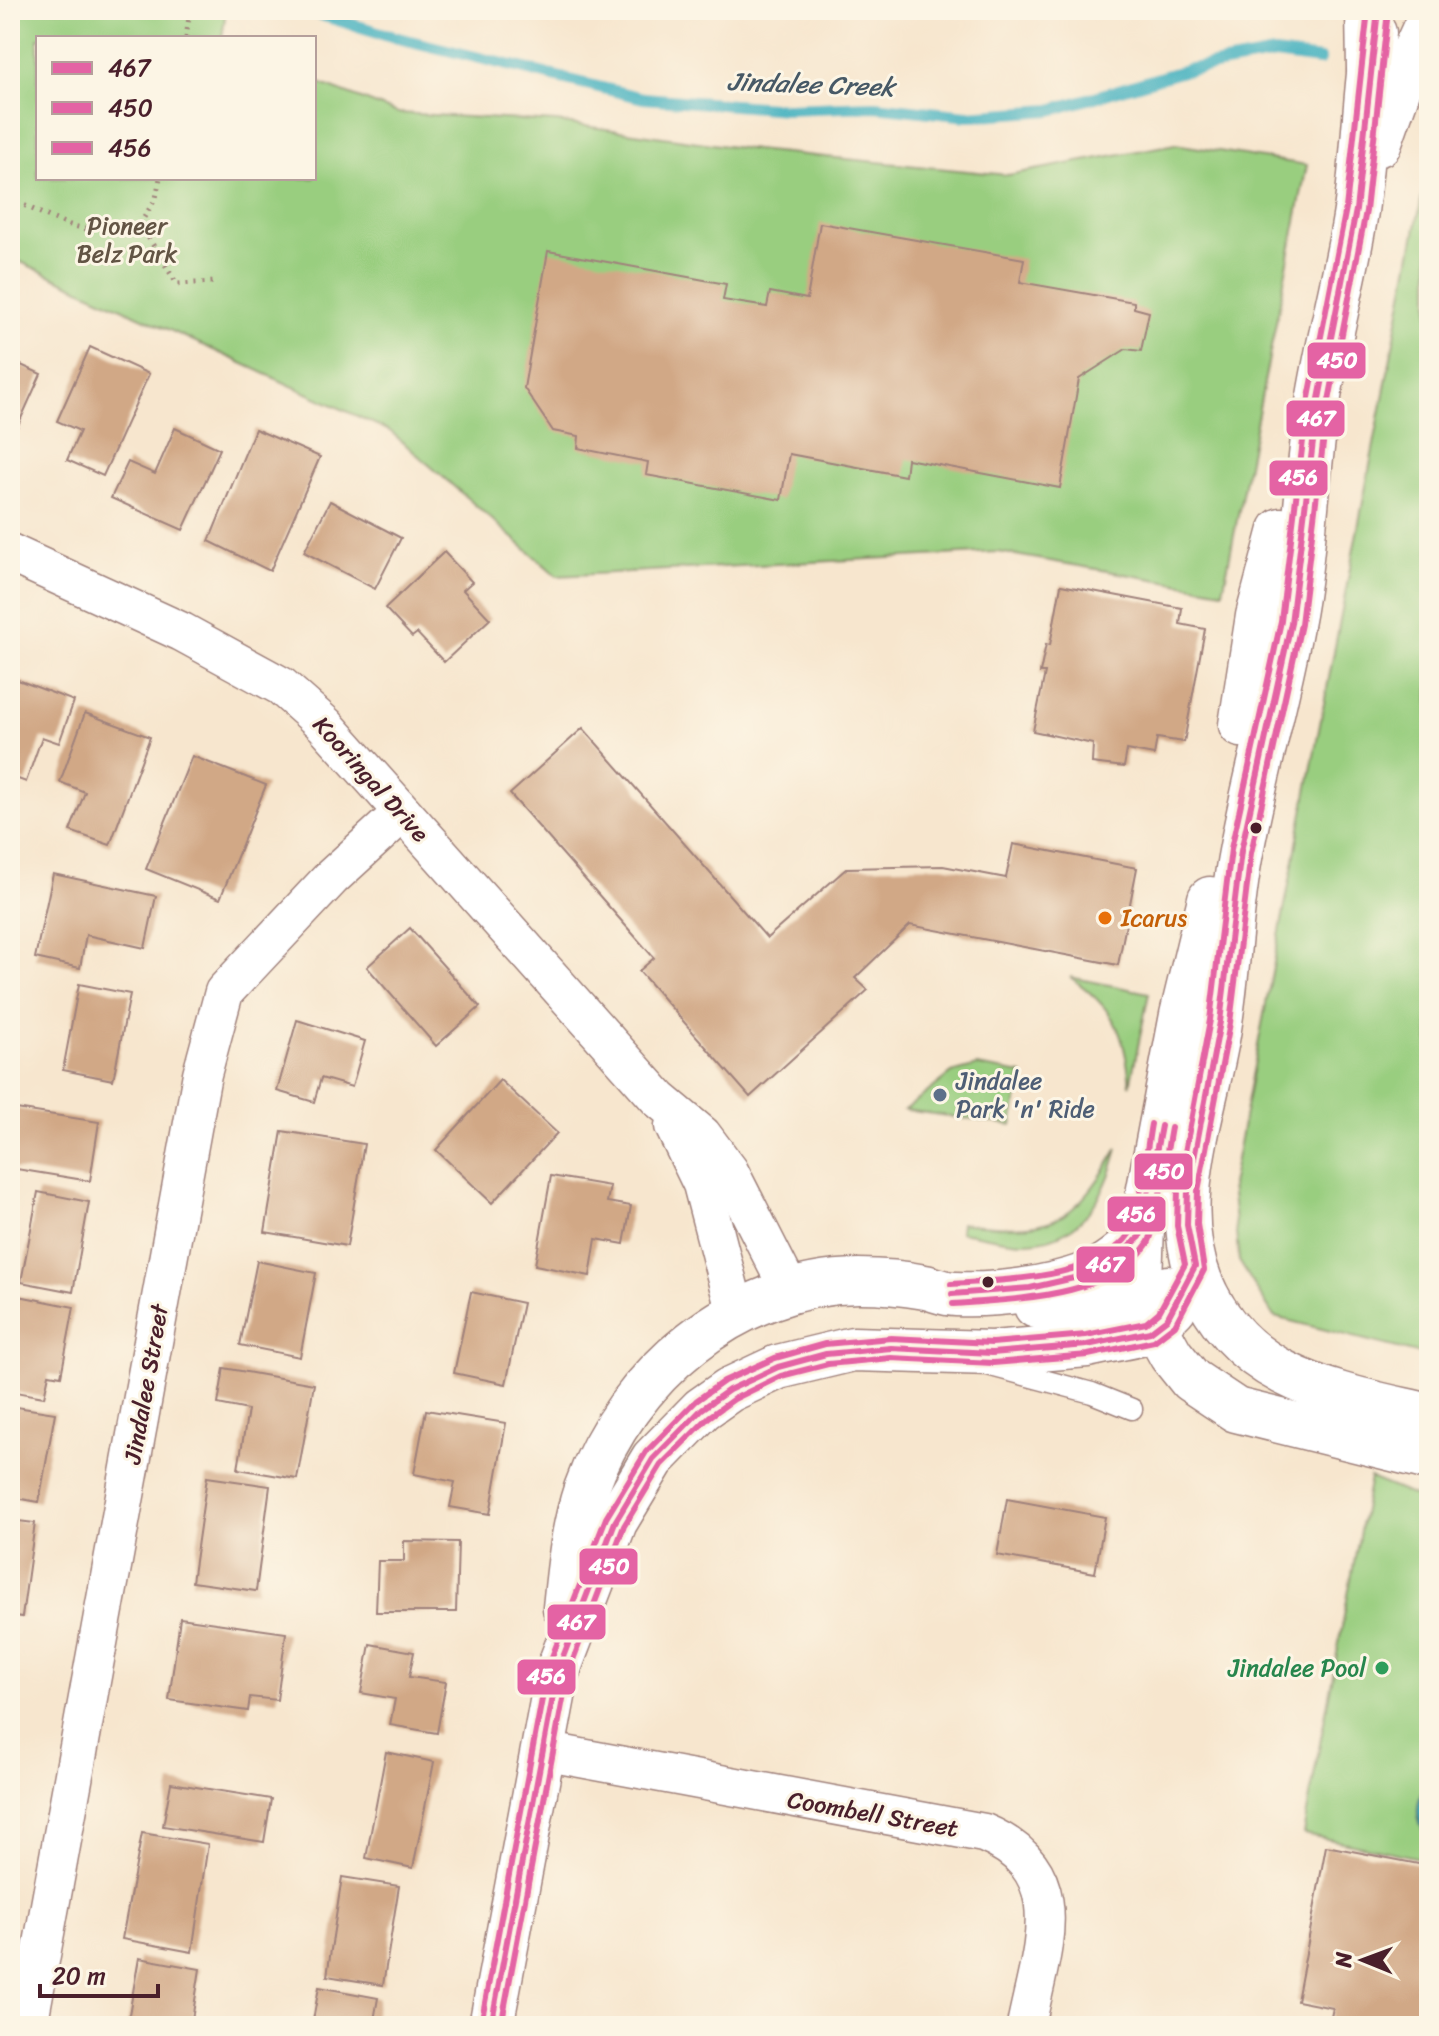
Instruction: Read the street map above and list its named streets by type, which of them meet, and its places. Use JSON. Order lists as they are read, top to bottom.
{
  "streets": {
    "street": ["Kooringal Drive", "Jindalee Street", "Coombell Street"]
  },
  "crossings": [
    ["Kooringal Drive", "Jindalee Street"]
  ],
  "water": ["Jindalee Creek"],
  "parks": ["Pioneer Belz Park"],
  "places": ["Icarus", "Jindalee Park 'n' Ride", "Jindalee Pool"],
  "lines": ["transit line 467", "transit line 456", "transit line 450"],
  "legend": ["467", "450", "456"],
  "scale_bar": "20 m",
  "north": "left"
}
